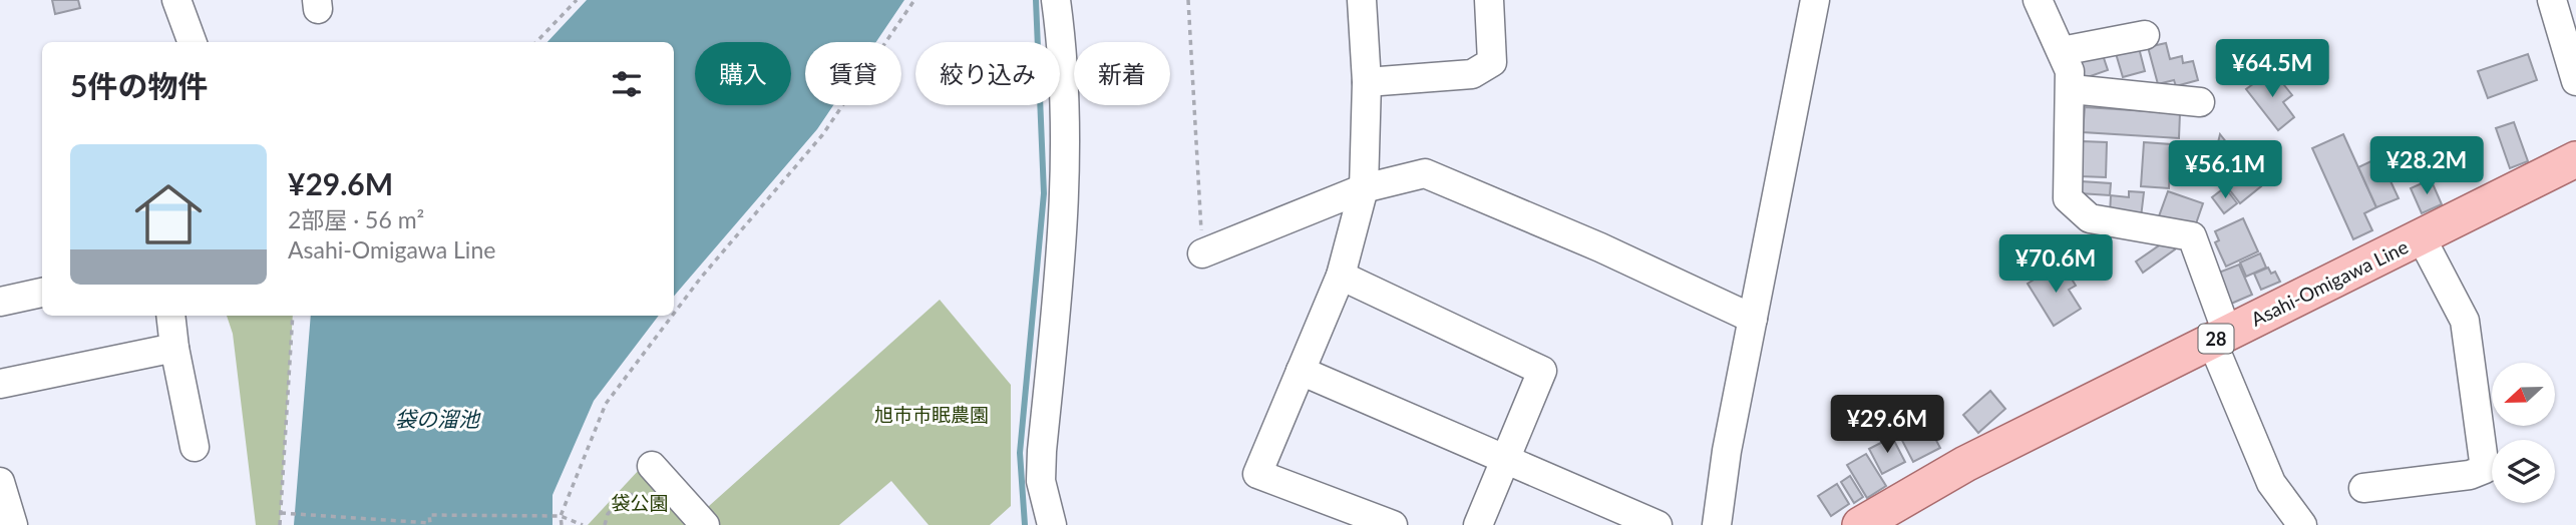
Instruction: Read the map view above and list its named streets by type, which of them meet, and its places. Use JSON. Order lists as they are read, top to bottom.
{
  "streets": {
    "main road": ["Asahi-Omigawa Line", "28"]
  },
  "water": ["袋の溜池"],
  "parks": ["旭市市眠農園", "袋公園"],
  "north": "left",
  "page": {
    "price": [
      "¥64.5M",
      "¥28.2M",
      "¥56.1M",
      "¥70.6M",
      "¥29.6M"
    ],
    "chip": [
      "購入",
      "賃貸",
      "絞り込み",
      "新着"
    ],
    "heading": "5件の物件",
    "list": [
      {
        "name": "¥29.6M",
        "note": "2部屋 · 56 m² · Asahi-Omigawa Line"
      }
    ]
  }
}
